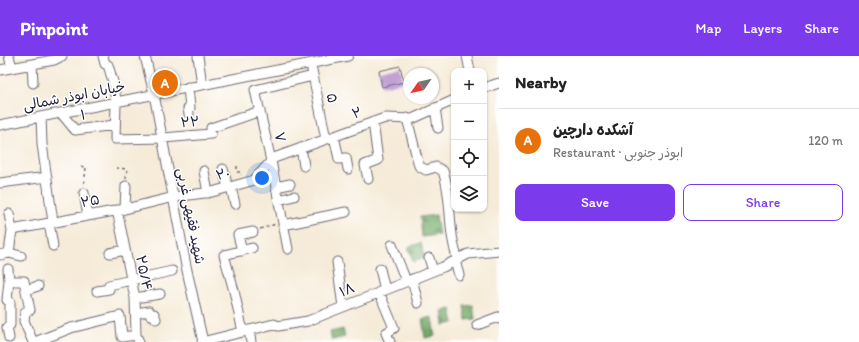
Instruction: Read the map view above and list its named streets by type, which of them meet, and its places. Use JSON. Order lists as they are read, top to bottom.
{
  "streets": {
    "street": [
      "خیابان ابوذر شمالی",
      "۵",
      "۲",
      "۱",
      "۲۲",
      "۷",
      "۲۰",
      "۲۵",
      "شهید فقیهی غربی",
      "۲۵/۴",
      "۱۸"
    ]
  },
  "crossings": [
    ["خیابان ابوذر شمالی", "۵"],
    ["خیابان ابوذر شمالی", "۱"],
    ["خیابان ابوذر شمالی", "شهید فقیهی غربی"],
    ["۵", "۲"],
    ["۵", "۷"],
    ["۲", "۷"],
    ["۲", "۲۰"],
    ["۲۲", "۷"],
    ["۲۲", "شهید فقیهی غربی"],
    ["۷", "۲۰"],
    ["۲۰", "۲۵"],
    ["۲۰", "شهید فقیهی غربی"],
    ["۲۵", "شهید فقیهی غربی"],
    ["۲۵", "۲۵/۴"],
    ["شهید فقیهی غربی", "۱۸"]
  ],
  "north": "bottom left",
  "page": {
    "header": "Pinpoint",
    "nav": ["Map", "Layers", "Share"],
    "heading": "Nearby",
    "map_buttons": ["+", "−"],
    "pins": "A",
    "list": [
      {
        "mark": "A",
        "name": "آشکده دارچین",
        "note": "Restaurant · ابوذر جنوبی",
        "value": "120 m"
      }
    ],
    "buttons": ["Save", "Share"]
  }
}
